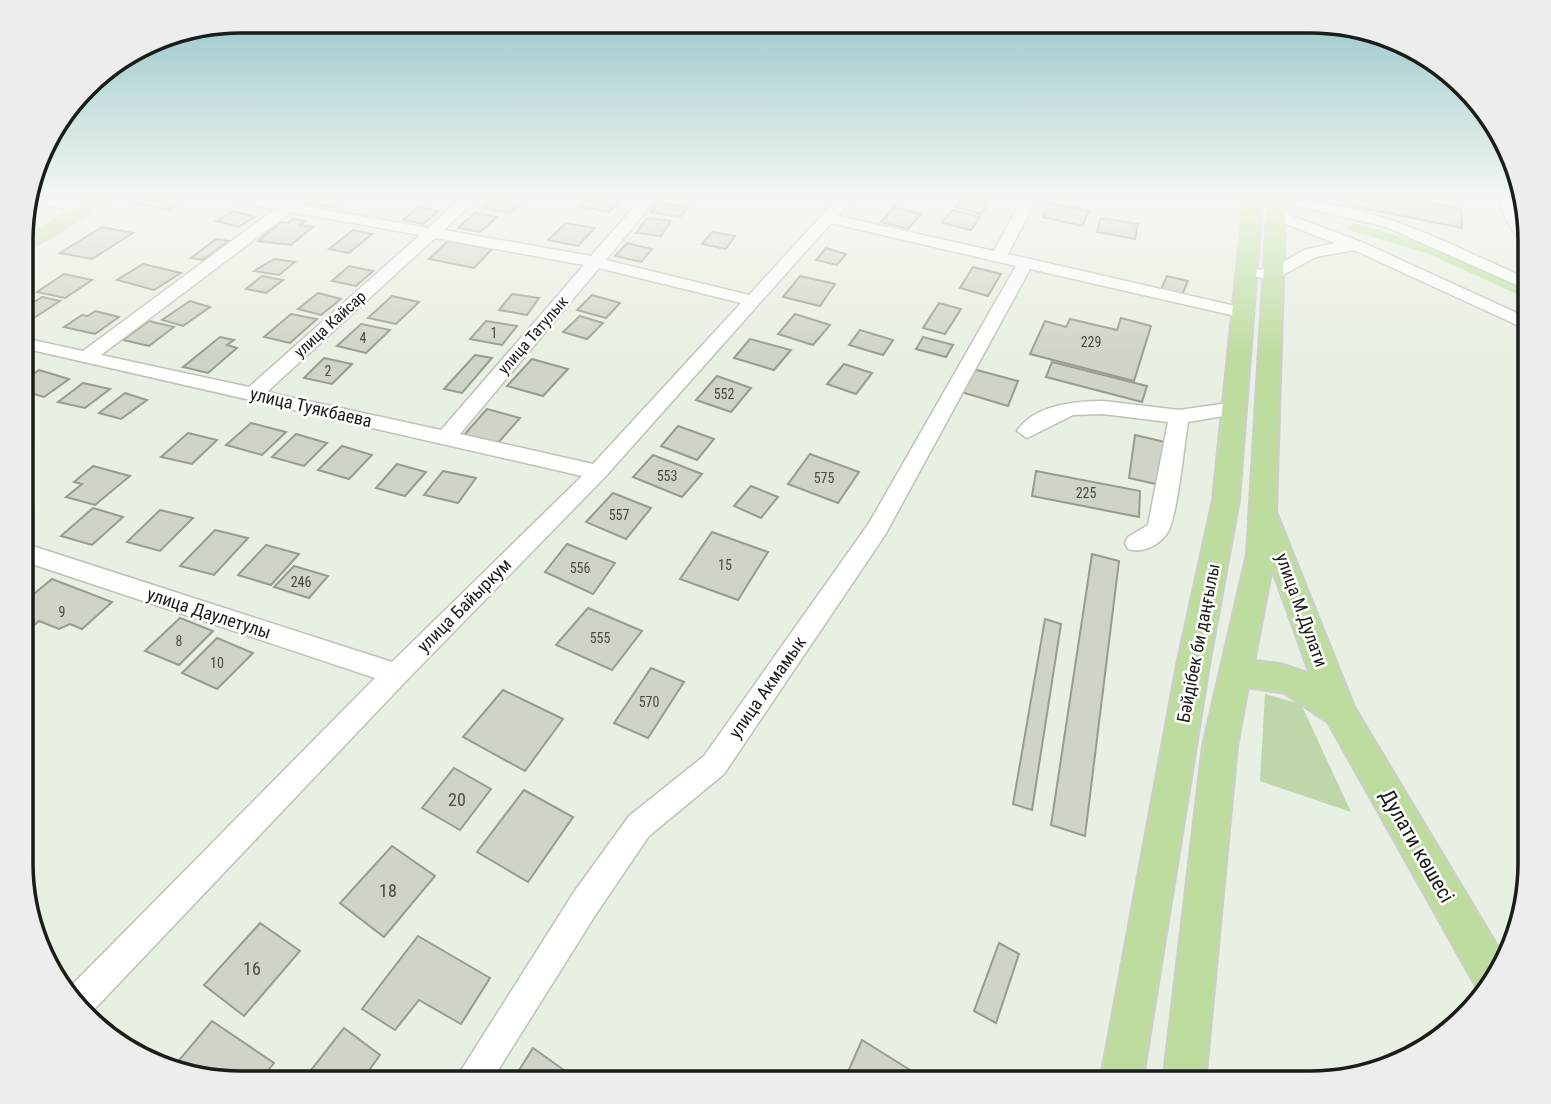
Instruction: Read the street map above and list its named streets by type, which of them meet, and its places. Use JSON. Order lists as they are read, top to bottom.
{
  "streets": {
    "main road": ["улица М.Дулати", "Бәйдібек би даңғылы", "Дулати көшесі"],
    "street": [
      "улица Кайсар",
      "улица Татулык",
      "улица Туякбаева",
      "улица Байыркум",
      "улица Даулетулы",
      "улица Акмамык"
    ]
  },
  "crossings": [
    ["улица Кайсар", "улица Туякбаева"],
    ["улица Татулык", "улица Туякбаева"],
    ["улица Туякбаева", "улица Байыркум"],
    ["улица Байыркум", "улица Даулетулы"],
    ["улица М.Дулати", "Дулати көшесі"]
  ],
  "house_numbers": [
    "1",
    "4",
    "229",
    "2",
    "552",
    "553",
    "575",
    "225",
    "557",
    "15",
    "556",
    "246",
    "9",
    "555",
    "8",
    "10",
    "570",
    "20",
    "18",
    "16"
  ]
}
